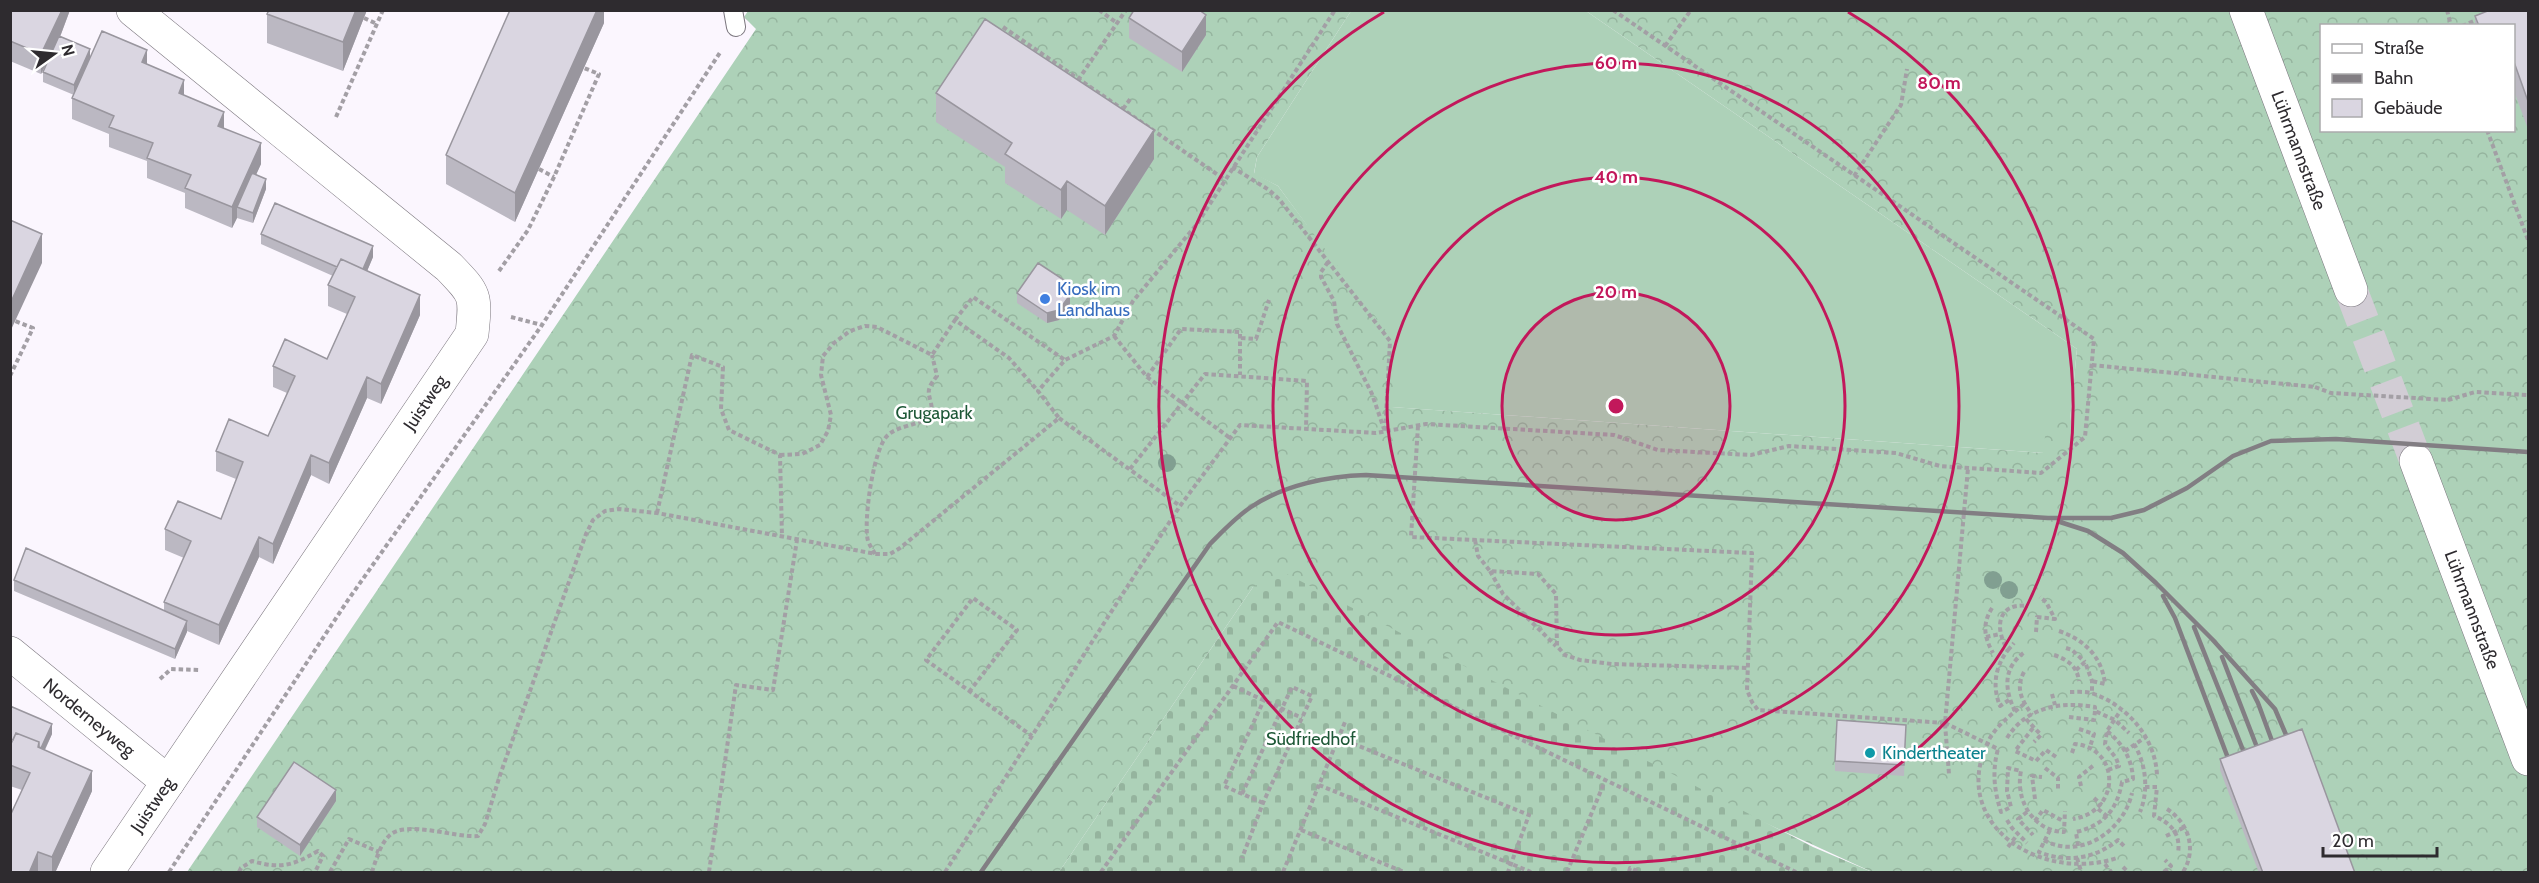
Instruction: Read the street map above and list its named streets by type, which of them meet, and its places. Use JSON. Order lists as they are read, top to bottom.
{
  "streets": {
    "street": ["Lührmannstraße", "Juistweg", "Norderneyweg"]
  },
  "crossings": [
    ["Juistweg", "Norderneyweg"]
  ],
  "parks": ["Grugapark", "Südfriedhof"],
  "places": ["Kiosk im Landhaus", "Kindertheater"],
  "legend": ["Straße", "Bahn", "Gebäude"],
  "scale_bar": "20 m",
  "north": "right",
  "rings": [
    "60 m",
    "80 m",
    "40 m",
    "20 m"
  ]
}
